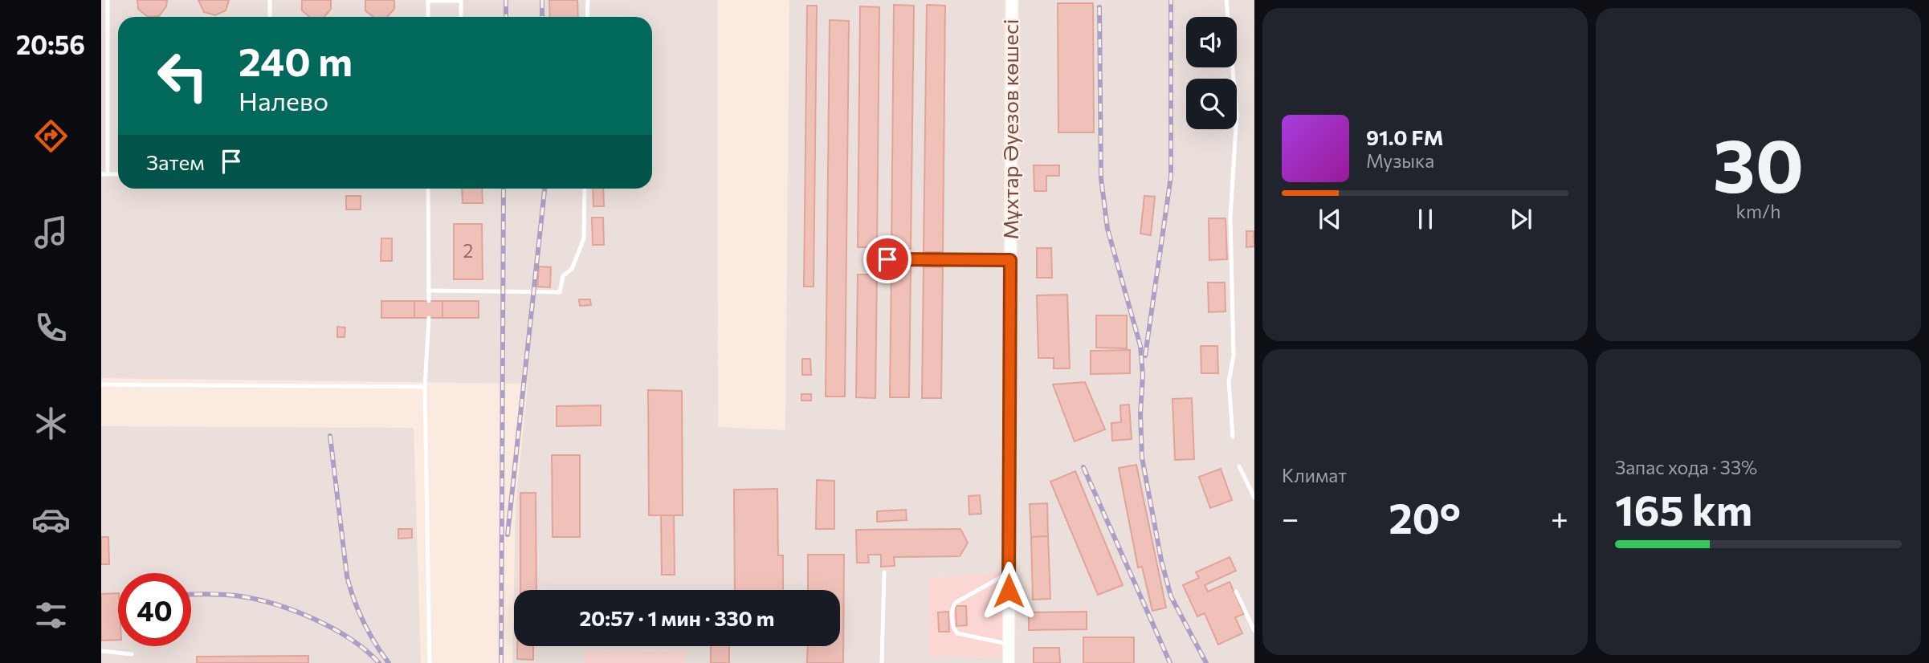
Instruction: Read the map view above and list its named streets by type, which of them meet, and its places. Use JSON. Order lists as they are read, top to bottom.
{
  "streets": {
    "street": ["Мұхтар Әуезов көшесі"]
  },
  "house_numbers": ["2"],
  "page": {
    "tabs": "20:56",
    "tile": [
      ["30", "km/h"],
      "Климат",
      ["Запас хода · 33%", "165 km"]
    ],
    "turn": ["240 m", "Налево"],
    "song": ["91.0 FM", "Музыка"],
    "then": "Затем",
    "heat": ["−", "20°", "+"],
    "limit": "40",
    "trip": "20:57 · 1 мин · 330 m"
  }
}
